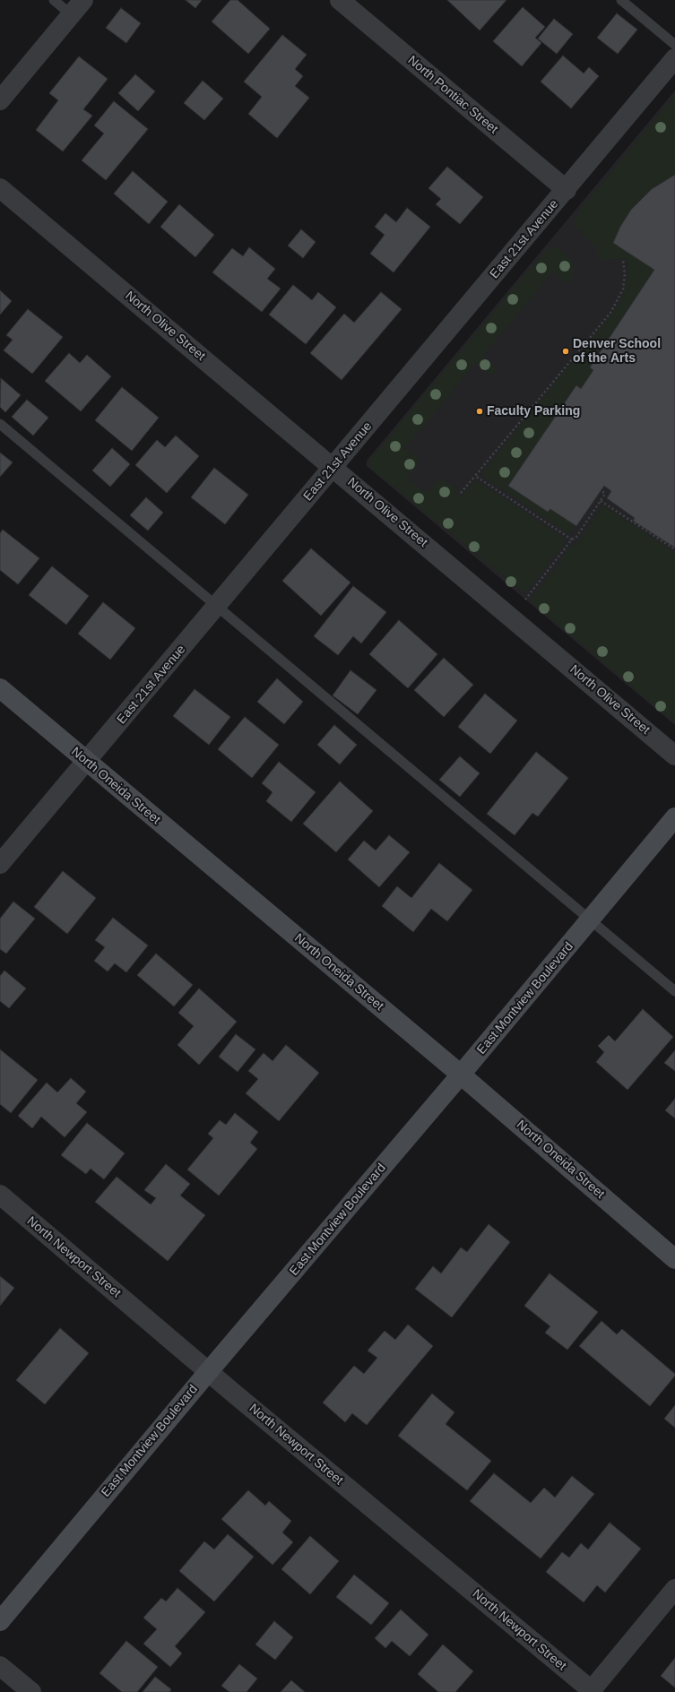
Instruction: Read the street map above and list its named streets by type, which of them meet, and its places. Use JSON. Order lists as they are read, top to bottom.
{
  "streets": {
    "main road": ["North Oneida Street", "East Montview Boulevard"],
    "street": [
      "North Pontiac Street",
      "East 21st Avenue",
      "North Olive Street",
      "North Newport Street"
    ]
  },
  "crossings": [
    ["North Pontiac Street", "East 21st Avenue"],
    ["East 21st Avenue", "North Olive Street"],
    ["East 21st Avenue", "North Oneida Street"],
    ["North Oneida Street", "East Montview Boulevard"],
    ["East Montview Boulevard", "North Newport Street"]
  ],
  "places": ["Denver School of the Arts", "Faculty Parking"]
}
